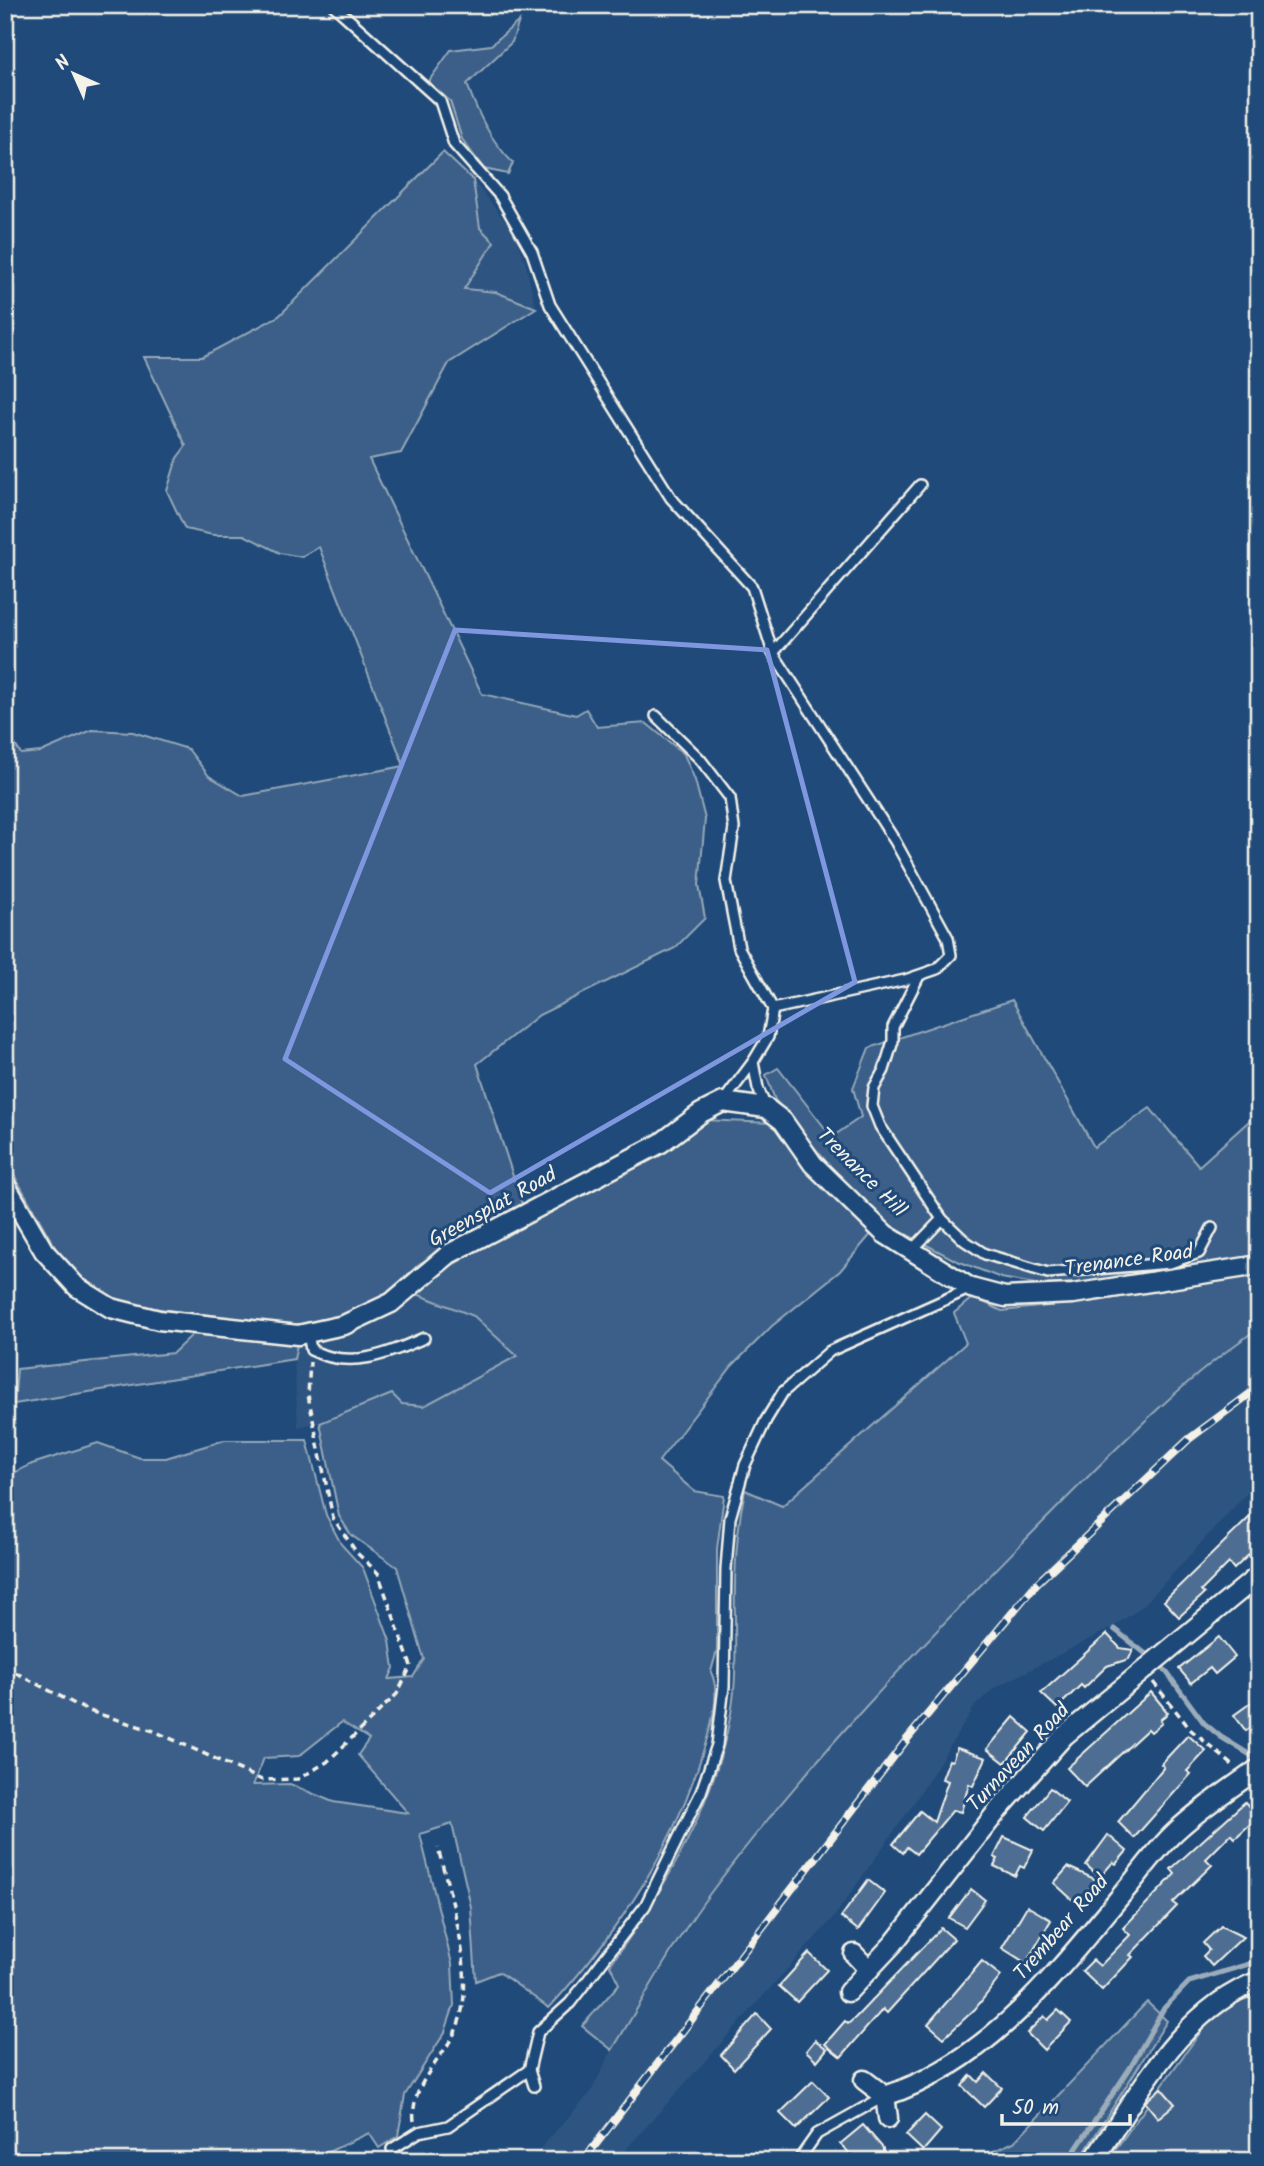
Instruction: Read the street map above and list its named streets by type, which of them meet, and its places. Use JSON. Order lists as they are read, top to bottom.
{
  "streets": {
    "street": [
      "Trenance Hill",
      "Greensplat Road",
      "Trenance Road",
      "Turnavean Road",
      "Trembear Road"
    ]
  },
  "crossings": [
    ["Trenance Hill", "Trenance Road"]
  ],
  "scale_bar": "50 m",
  "north": "top left"
}
